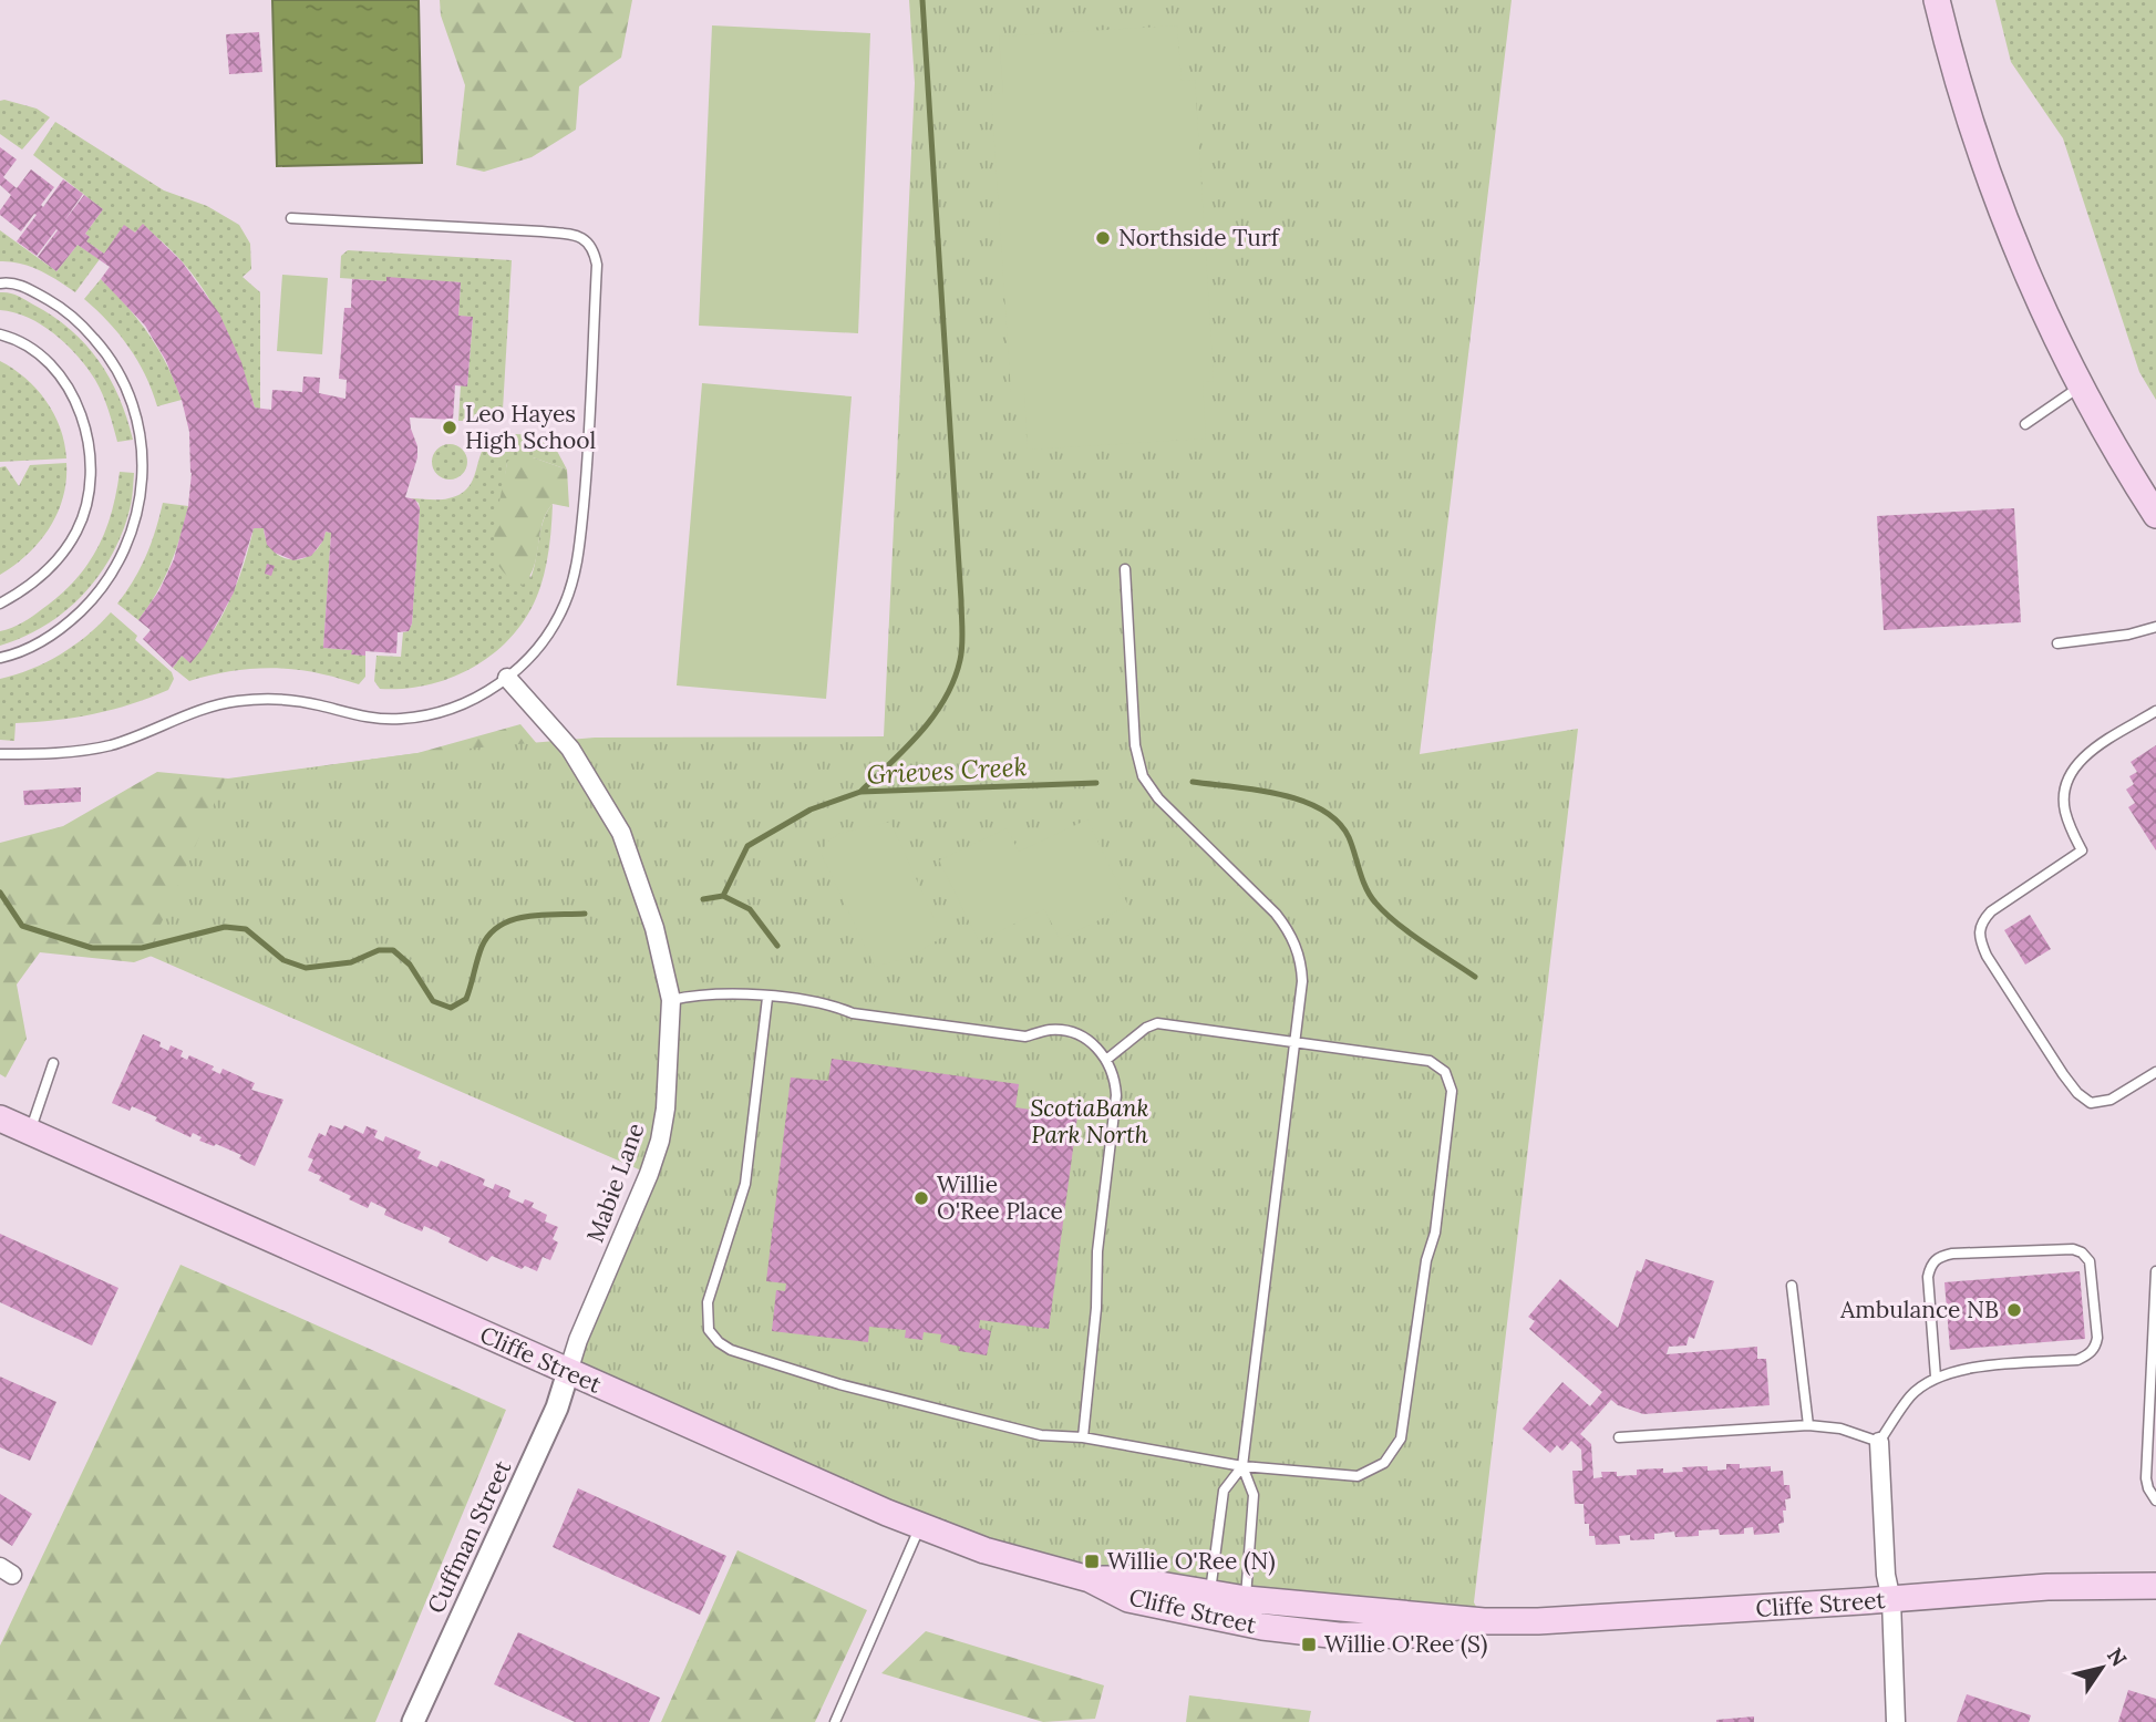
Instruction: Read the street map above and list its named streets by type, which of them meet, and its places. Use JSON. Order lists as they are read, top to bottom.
{
  "streets": {
    "main road": ["Cliffe Street"],
    "street": ["Mabie Lane", "Cuffman Street"]
  },
  "crossings": [
    ["Mabie Lane", "Cliffe Street"],
    ["Mabie Lane", "Cuffman Street"],
    ["Cliffe Street", "Cuffman Street"]
  ],
  "water": ["Grieves Creek"],
  "parks": ["ScotiaBank Park North"],
  "places": {
    "other": [
      "Northside Turf",
      "Leo Hayes High School",
      "Willie O'Ree Place",
      "Ambulance NB"
    ],
    "transit": ["Willie O'Ree (N)", "Willie O'Ree (S)"]
  },
  "north": "top right"
}
